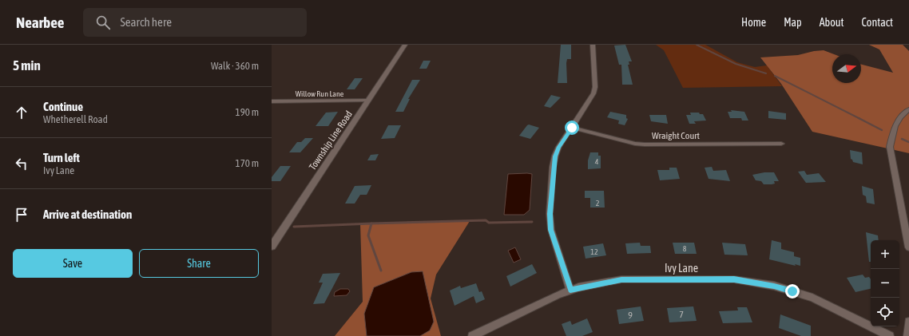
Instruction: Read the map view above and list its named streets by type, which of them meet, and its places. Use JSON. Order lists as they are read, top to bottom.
{
  "streets": {
    "street": [
      "Willow Run Lane",
      "Wraight Court",
      "Township Line Road",
      "Ivy Lane"
    ]
  },
  "crossings": [
    ["Willow Run Lane", "Township Line Road"]
  ],
  "house_numbers": [
    "4",
    "2",
    "8",
    "12",
    "7",
    "9"
  ],
  "north": "right",
  "page": {
    "header": "Nearbee",
    "search": "Search here",
    "nav": [
      "Home",
      "Map",
      "About",
      "Contact"
    ],
    "heading": ["5 min", "Walk · 360 m"],
    "list": [
      ["Continue", "Whetherell Road", "190 m"],
      ["Turn left", "Ivy Lane", "170 m"],
      "Arrive at destination"
    ],
    "buttons": ["Save", "Share"],
    "map_buttons": ["+", "−"]
  }
}
